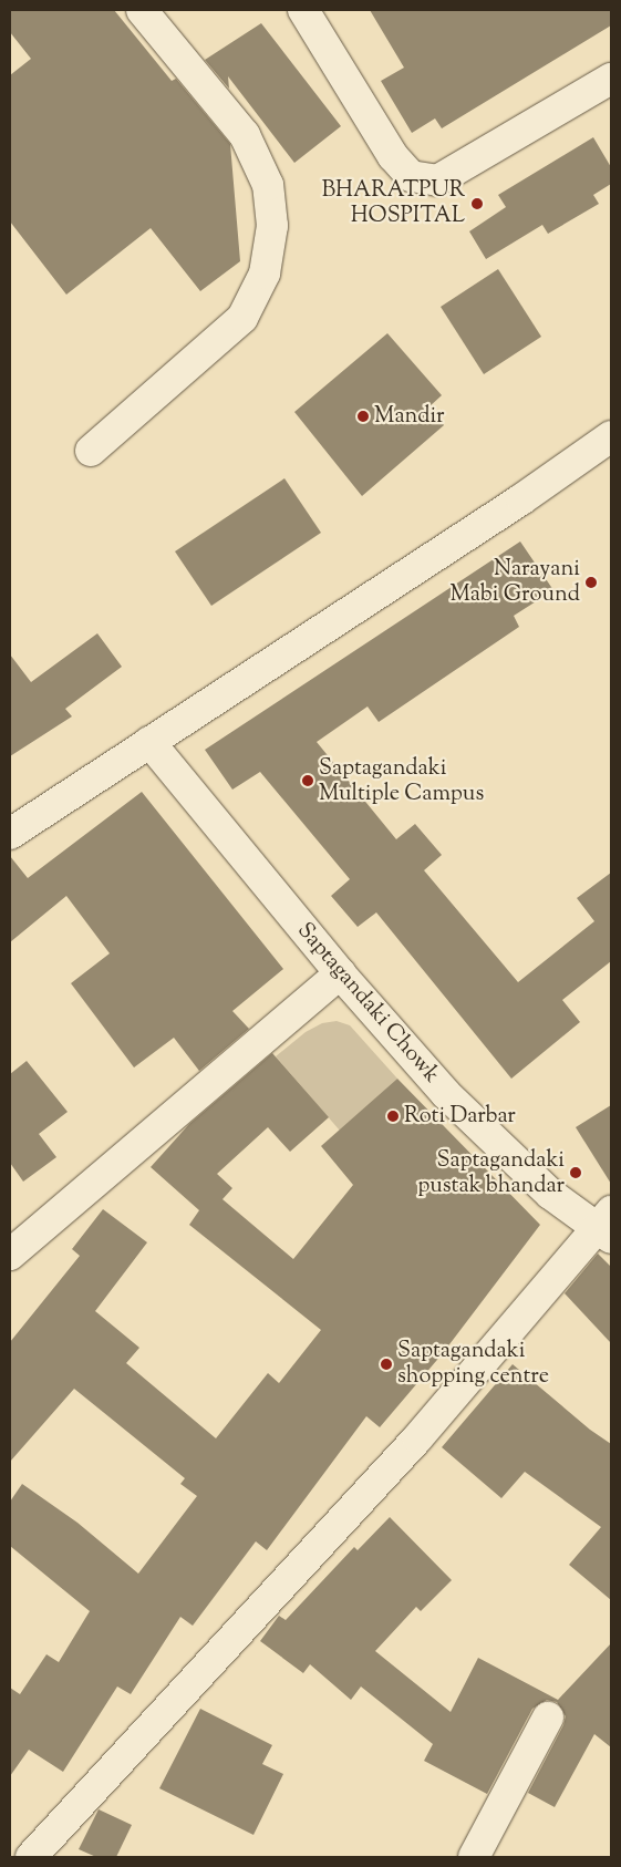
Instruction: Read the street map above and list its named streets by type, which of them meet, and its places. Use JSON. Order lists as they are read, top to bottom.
{
  "streets": {
    "street": ["Saptagandaki Chowk"]
  },
  "places": [
    "BHARATPUR HOSPITAL",
    "Mandir",
    "Narayani Mabi Ground",
    "Saptagandaki Multiple Campus",
    "Roti Darbar",
    "Saptagandaki pustak bhandar",
    "Saptagandaki shopping centre"
  ]
}
